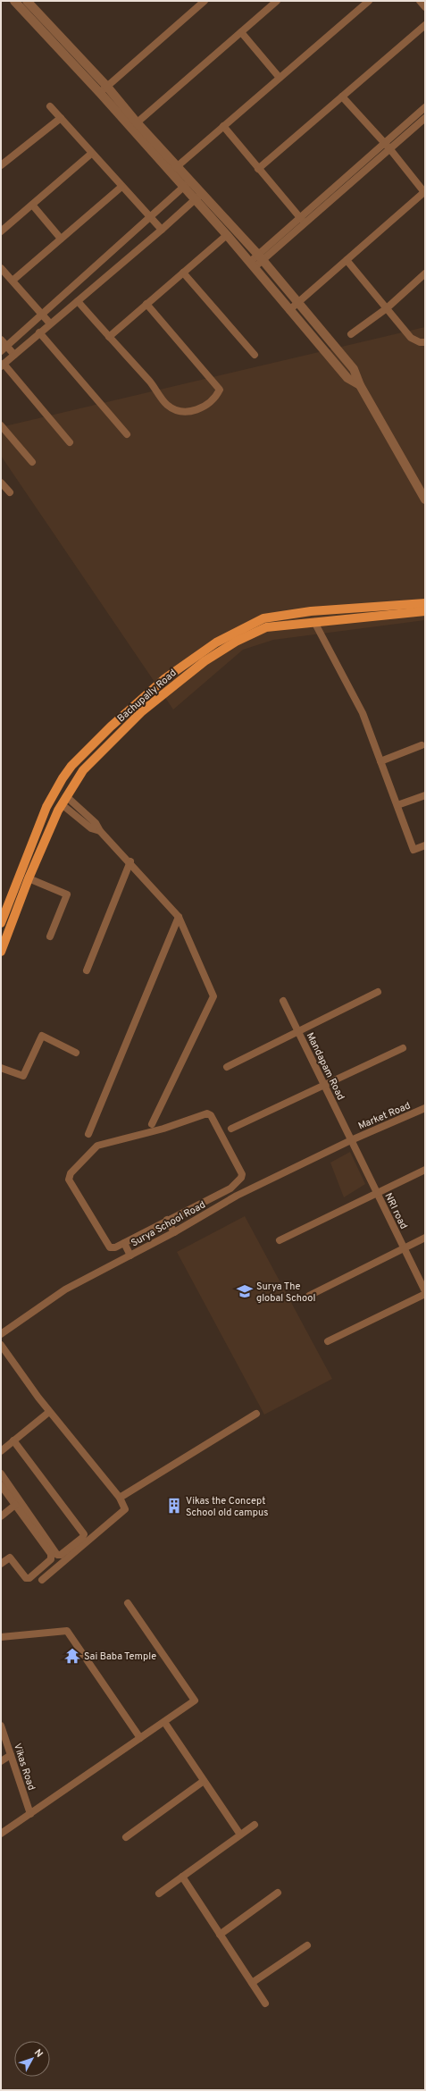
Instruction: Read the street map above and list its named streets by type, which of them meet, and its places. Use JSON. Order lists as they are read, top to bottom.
{
  "streets": {
    "main road": ["Bachupally Road"],
    "street": [
      "Mandapam Road",
      "Market Road",
      "NRI road",
      "Surya School Road",
      "Vikas Road"
    ]
  },
  "crossings": [
    ["Mandapam Road", "Market Road"],
    ["Mandapam Road", "NRI road"],
    ["Mandapam Road", "Surya School Road"],
    ["Market Road", "NRI road"],
    ["Market Road", "Surya School Road"],
    ["NRI road", "Surya School Road"]
  ],
  "places": {
    "school or university": ["Surya The global School"],
    "building": ["Vikas the Concept School old campus"],
    "temple": ["Sai Baba Temple"]
  },
  "north": "top right"
}
